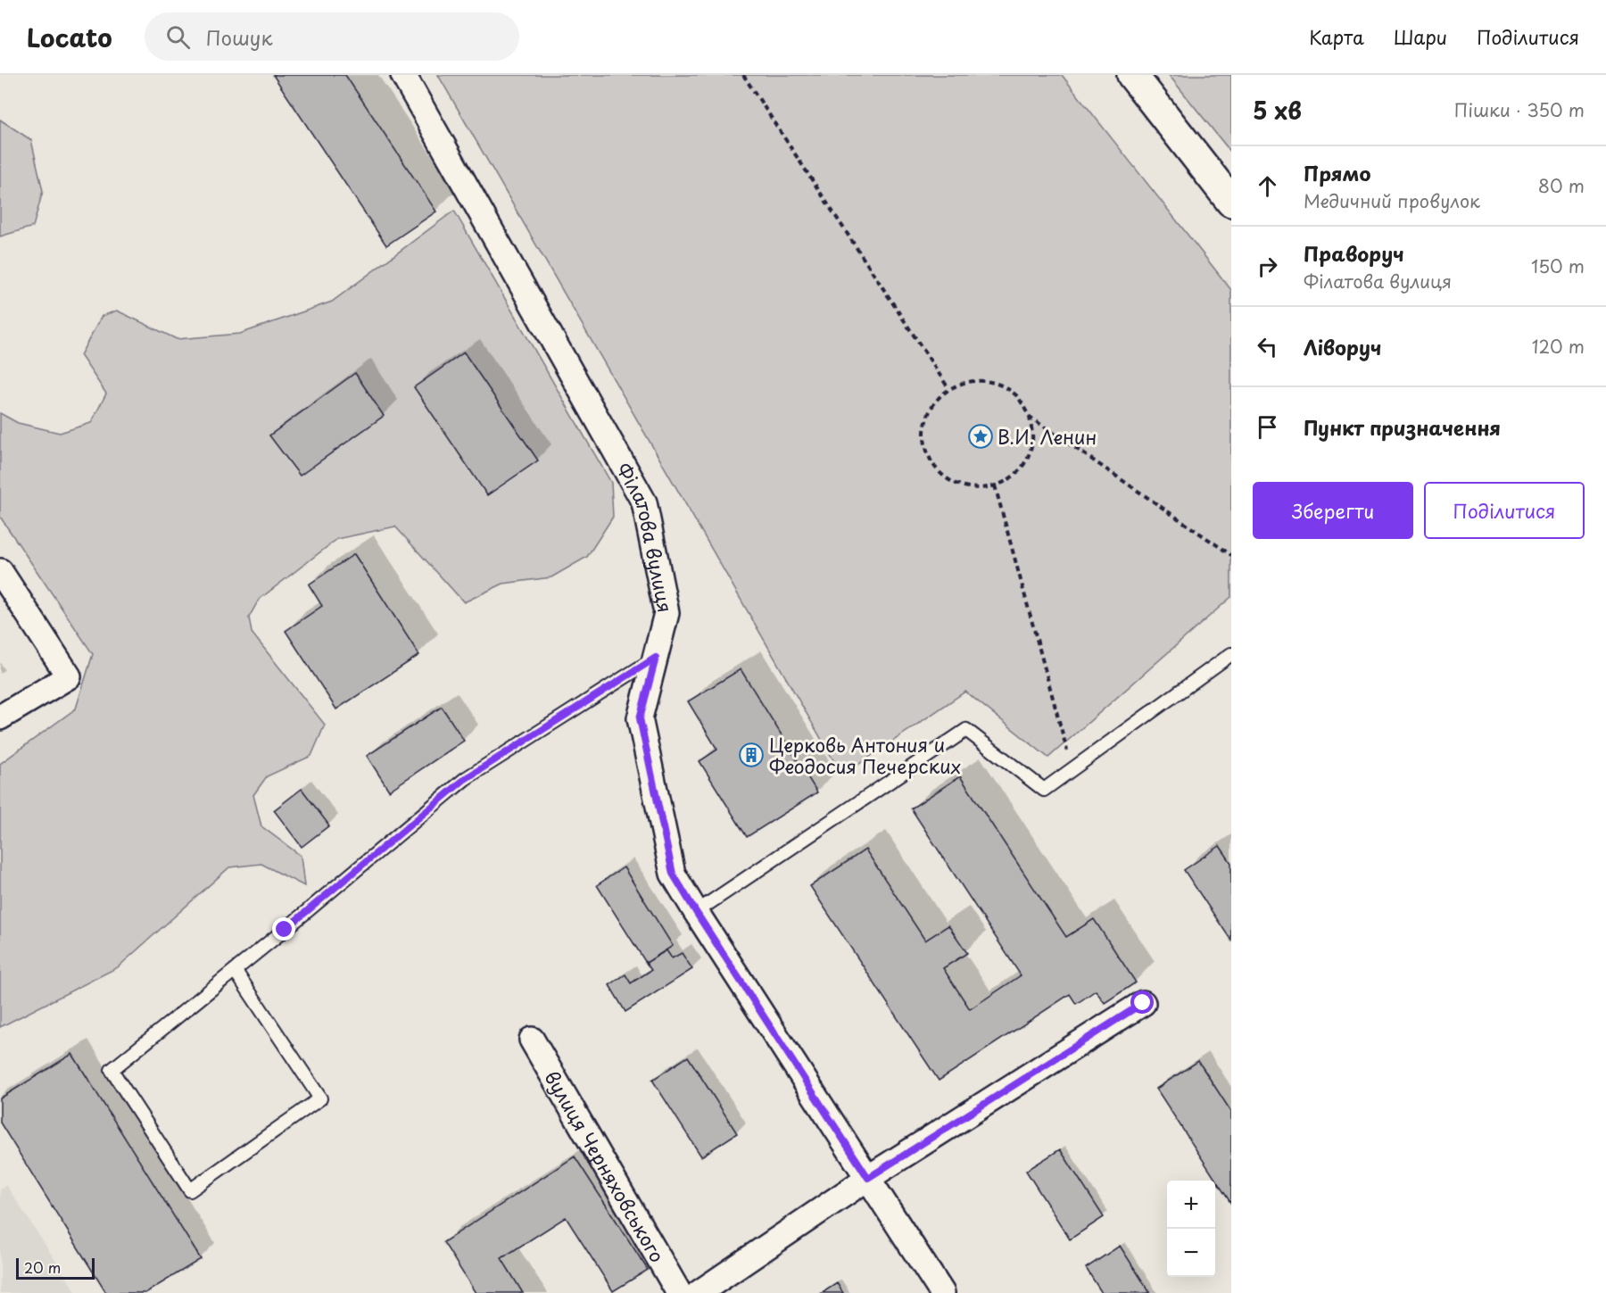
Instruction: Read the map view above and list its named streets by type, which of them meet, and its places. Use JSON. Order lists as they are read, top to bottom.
{
  "streets": {
    "street": ["Філатова вулиця", "вулиця Черняховського"]
  },
  "places": {
    "place": ["В.И. Ленин"],
    "building": ["Церковь Антония и Феодосия Печерских"]
  },
  "scale_bar": "20 m",
  "page": {
    "header": "Locato",
    "search": "Пошук",
    "nav": ["Карта", "Шари", "Поділитися"],
    "heading": ["5 хв", "Пішки · 350 m"],
    "list": [
      ["Прямо", "Медичний провулок", "80 m"],
      ["Праворуч", "Філатова вулиця", "150 m"],
      ["Ліворуч", "120 m"],
      "Пункт призначення"
    ],
    "buttons": ["Зберегти", "Поділитися"],
    "map_buttons": ["+", "−"],
    "scale": "20 m"
  }
}
